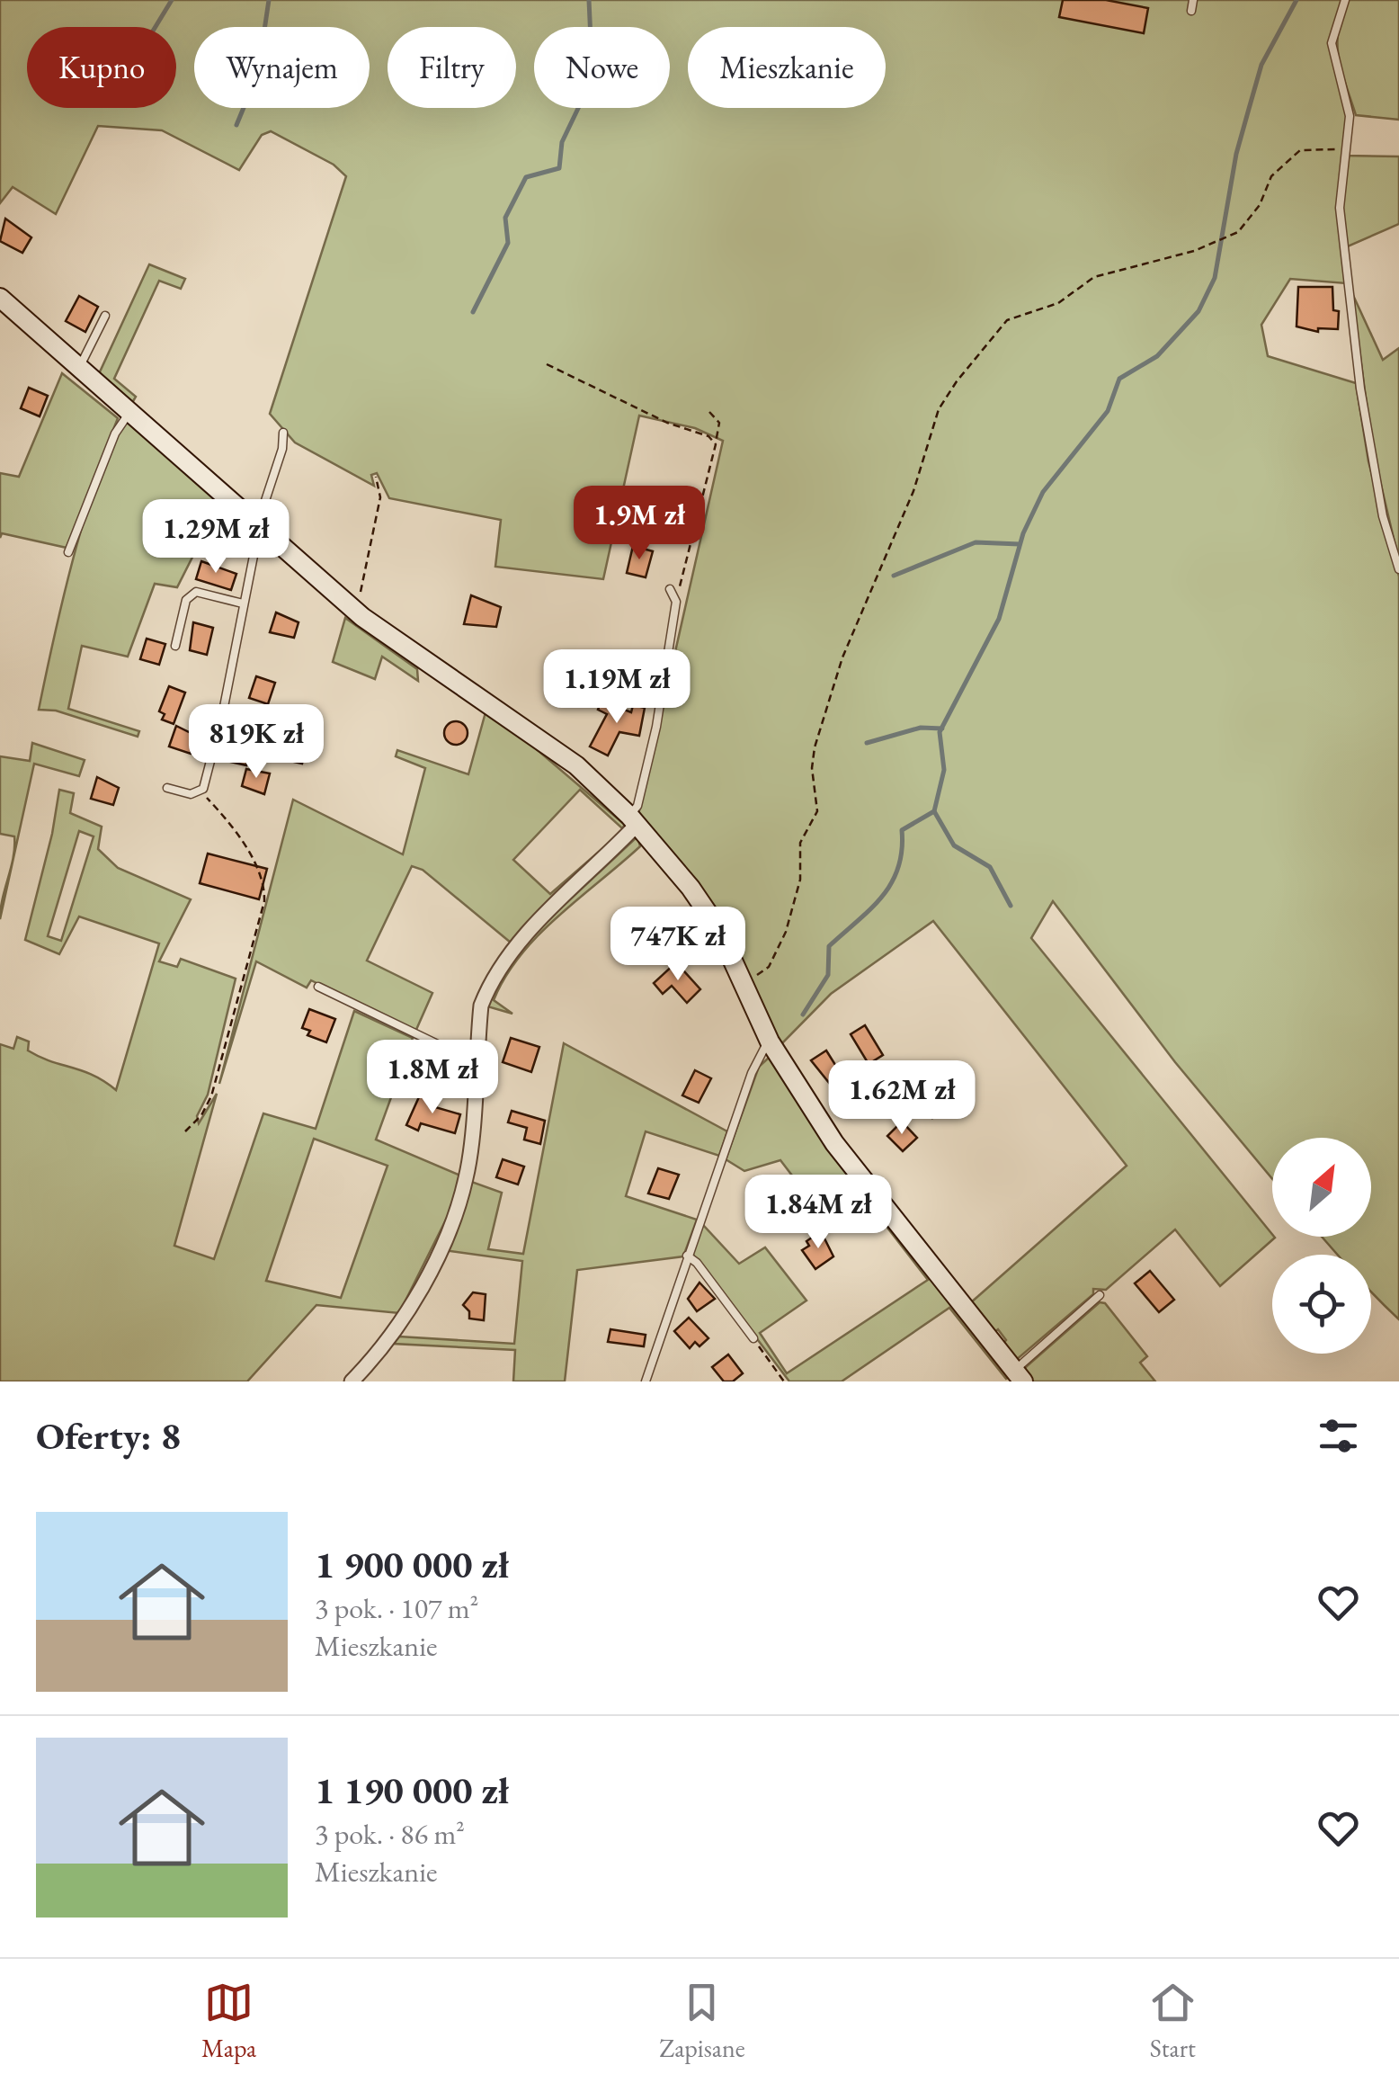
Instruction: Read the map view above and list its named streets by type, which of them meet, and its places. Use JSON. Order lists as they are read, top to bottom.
{
  "north": "top right",
  "page": {
    "chip": [
      "Kupno",
      "Wynajem",
      "Filtry",
      "Nowe",
      "Mieszkanie"
    ],
    "price": [
      "1.9M zł",
      "1.29M zł",
      "1.19M zł",
      "819K zł",
      "747K zł",
      "1.8M zł",
      "1.62M zł",
      "1.84M zł"
    ],
    "heading": "Oferty: 8",
    "list": [
      {
        "name": "1 900 000 zł",
        "note": "3 pok. · 107 m² · Mieszkanie"
      },
      {
        "name": "1 190 000 zł",
        "note": "3 pok. · 86 m² · Mieszkanie"
      }
    ],
    "tabs": ["Mapa", "Zapisane", "Start"]
  }
}
